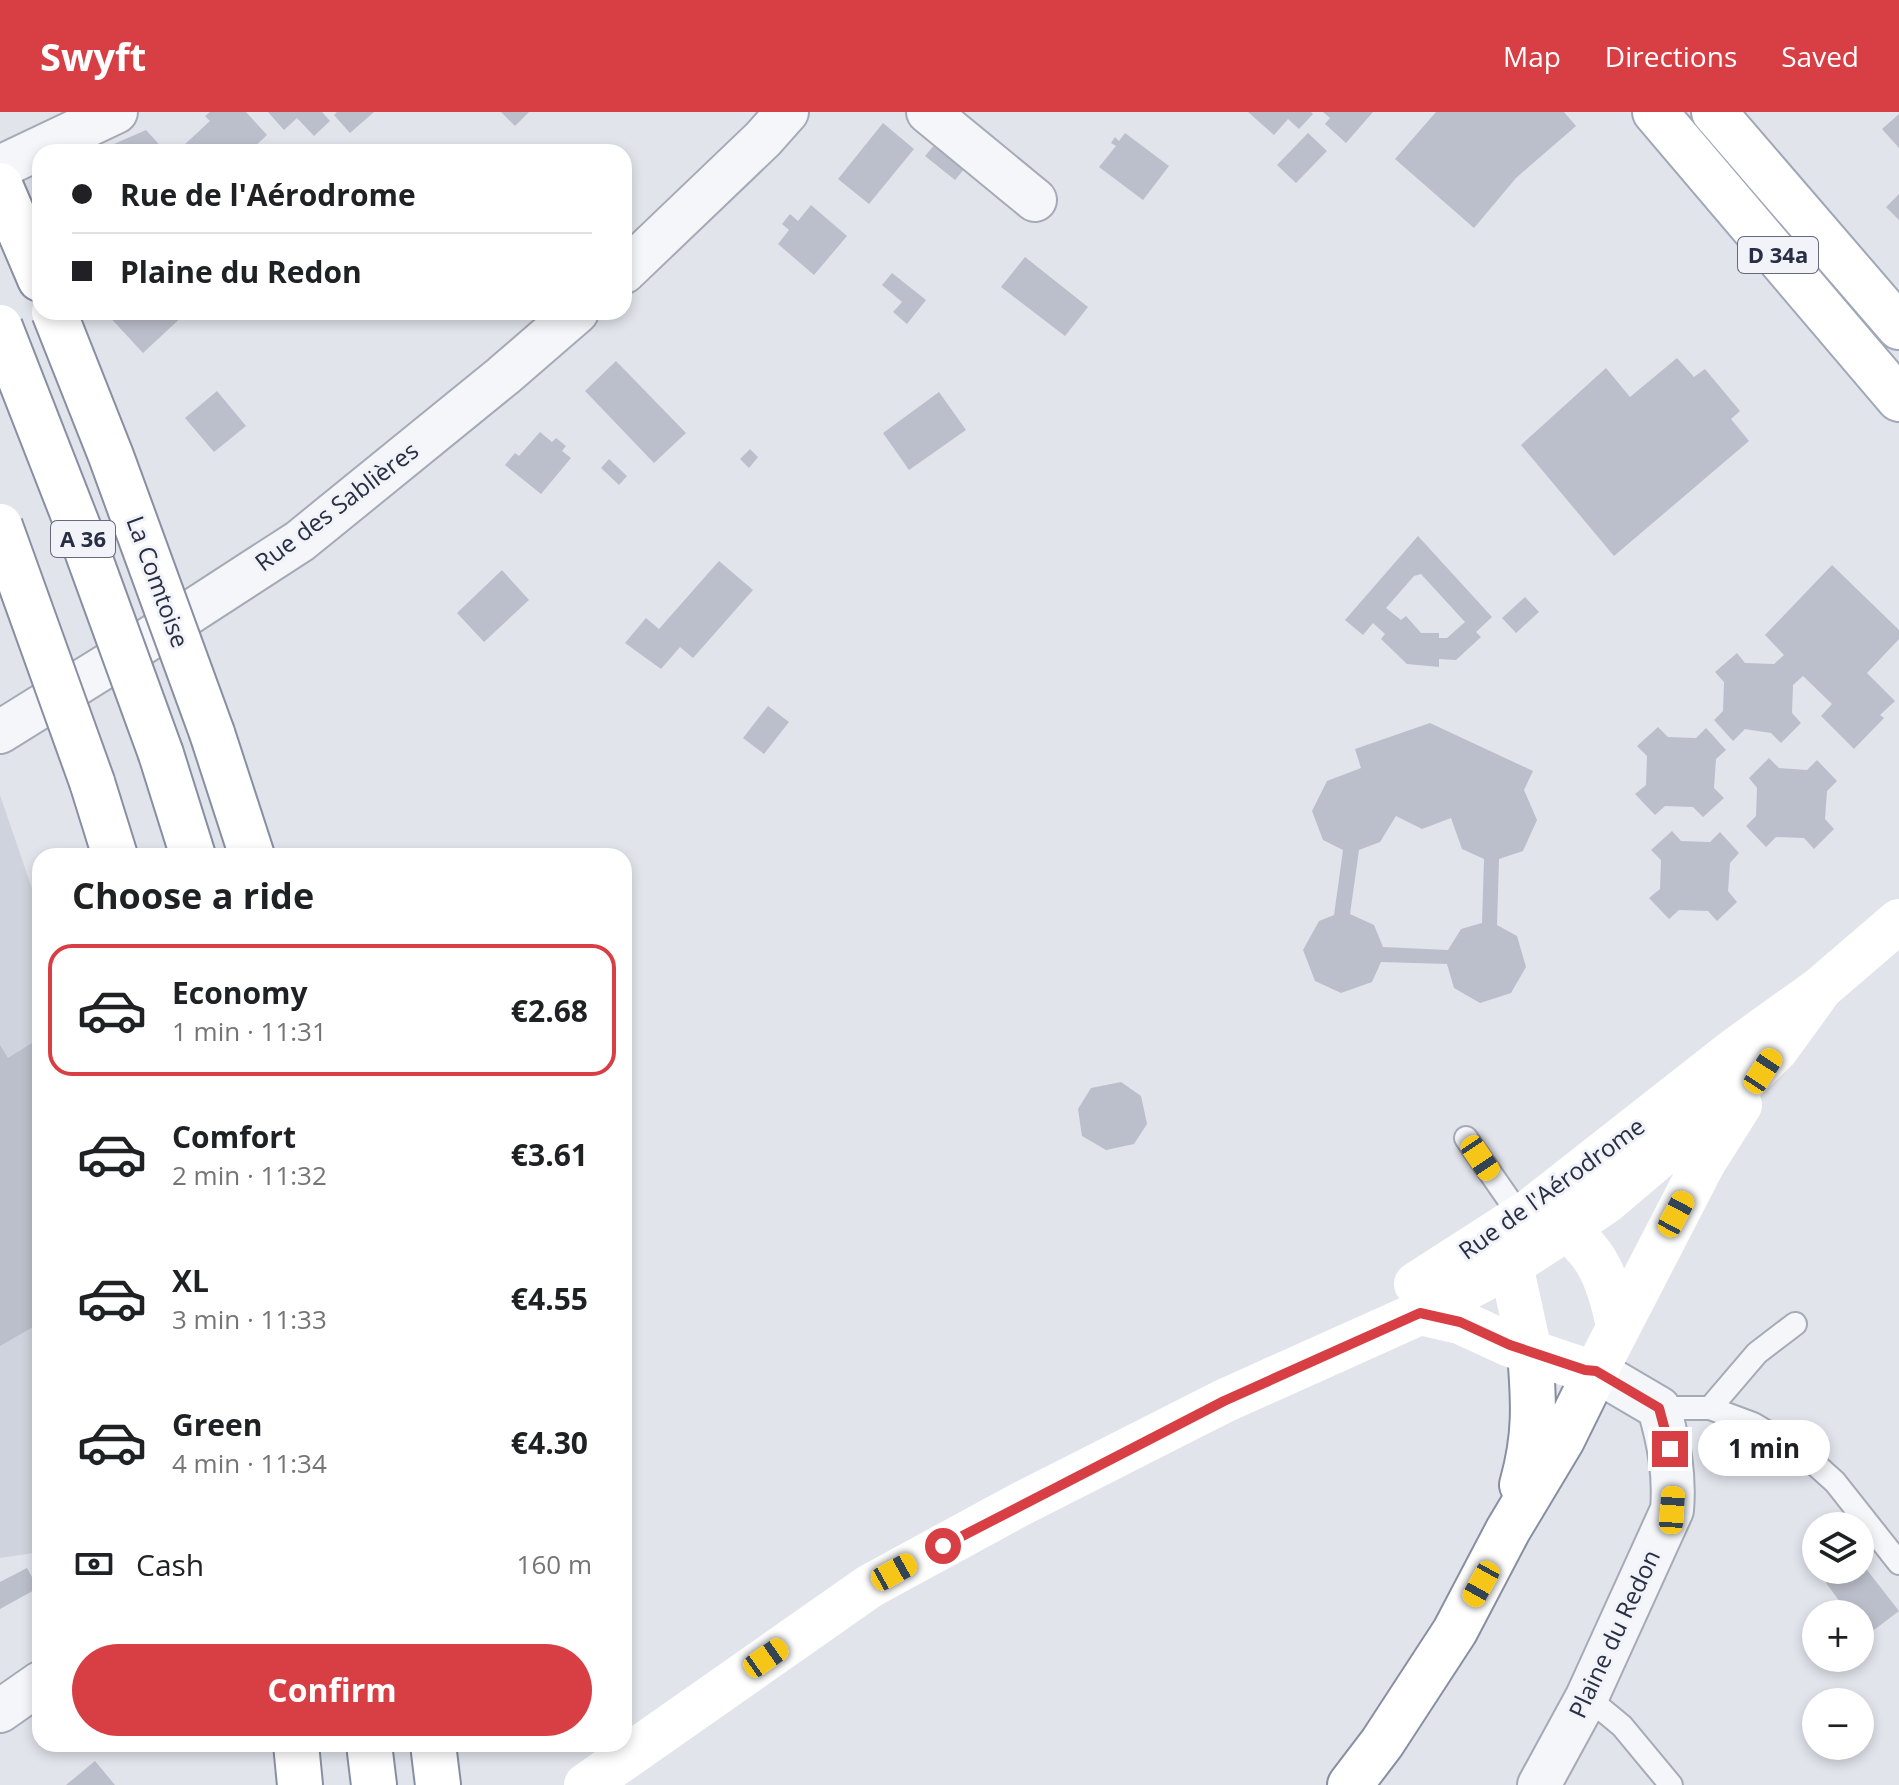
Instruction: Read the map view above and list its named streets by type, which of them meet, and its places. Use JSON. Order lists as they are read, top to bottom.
{
  "streets": {
    "main road": [
      "D 34a",
      "A 36",
      "La Comtoise",
      "Rue de l'Aérodrome"
    ],
    "street": ["Rue des Sablières", "Plaine du Redon"]
  },
  "page": {
    "header": "Swyft",
    "nav": ["Map", "Directions", "Saved"],
    "banner": ["Rue de l'Aérodrome", "Plaine du Redon"],
    "heading": "Choose a ride",
    "list": [
      {
        "name": "Economy",
        "note": "1 min · 11:31",
        "value": "€2.68"
      },
      {
        "name": "Comfort",
        "note": "2 min · 11:32",
        "value": "€3.61"
      },
      {
        "name": "XL",
        "note": "3 min · 11:33",
        "value": "€4.55"
      },
      {
        "name": "Green",
        "note": "4 min · 11:34",
        "value": "€4.30"
      }
    ],
    "bubble": "1 min",
    "map_buttons": ["+", "−"],
    "pay": ["Cash", "160 m"],
    "buttons": "Confirm"
  }
}
